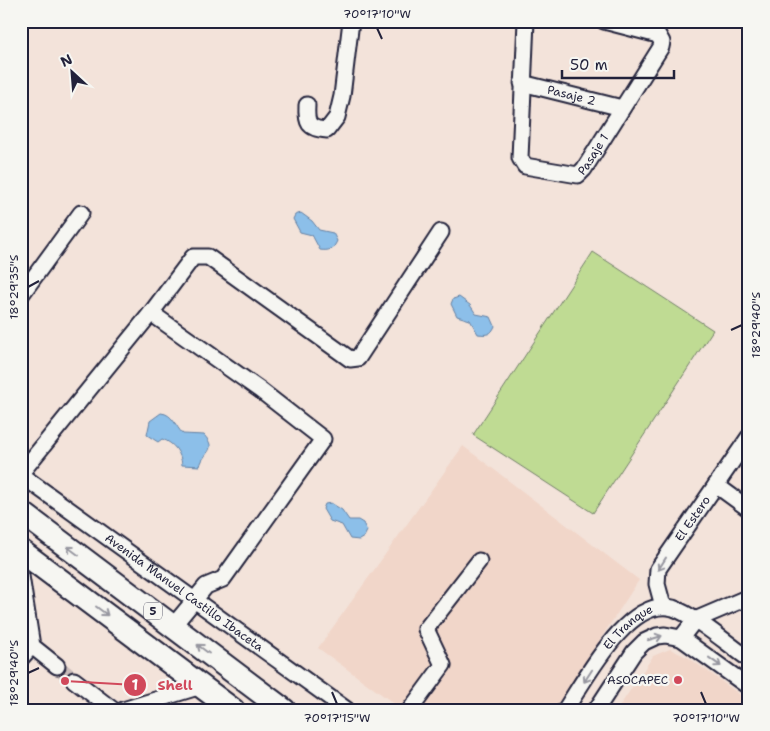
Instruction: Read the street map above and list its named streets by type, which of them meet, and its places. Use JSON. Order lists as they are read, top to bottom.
{
  "streets": {
    "highway": ["5"],
    "street": [
      "Pasaje 2",
      "Pasaje 1",
      "El Estero",
      "Avenida Manuel Castillo Ibaceta",
      "El Tranque"
    ]
  },
  "crossings": [
    ["Pasaje 2", "Pasaje 1"],
    ["El Estero", "El Tranque"]
  ],
  "one_way": ["El Estero"],
  "places": ["ASOCAPEC", "Shell"],
  "scale_bar": "50 m",
  "north": "top left",
  "coordinates": [
    "70°17'10\"W",
    "18°29'35\"S",
    "18°29'40\"S",
    "70°17'15\"W"
  ]
}
